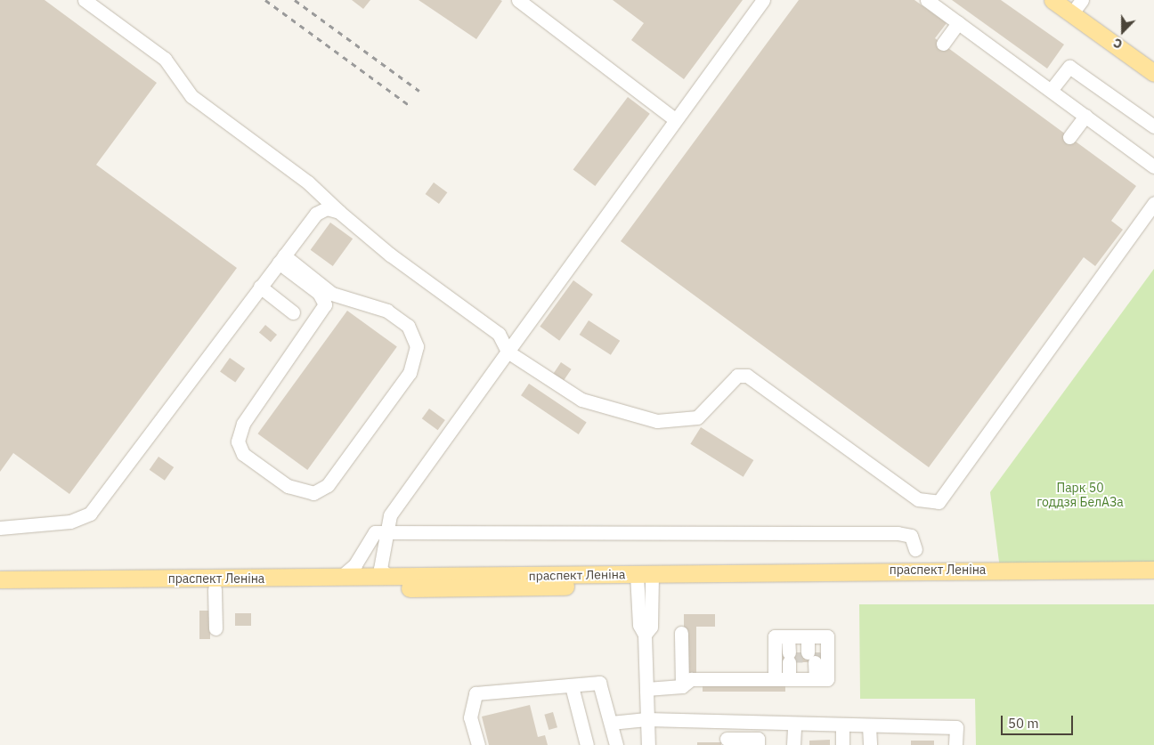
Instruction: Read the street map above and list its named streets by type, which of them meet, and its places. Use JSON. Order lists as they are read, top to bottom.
{
  "streets": {
    "main road": ["праспект Леніна"]
  },
  "parks": ["Парк 50 годдзя БелАЗа"],
  "scale_bar": "50 m",
  "north": "bottom"
}
